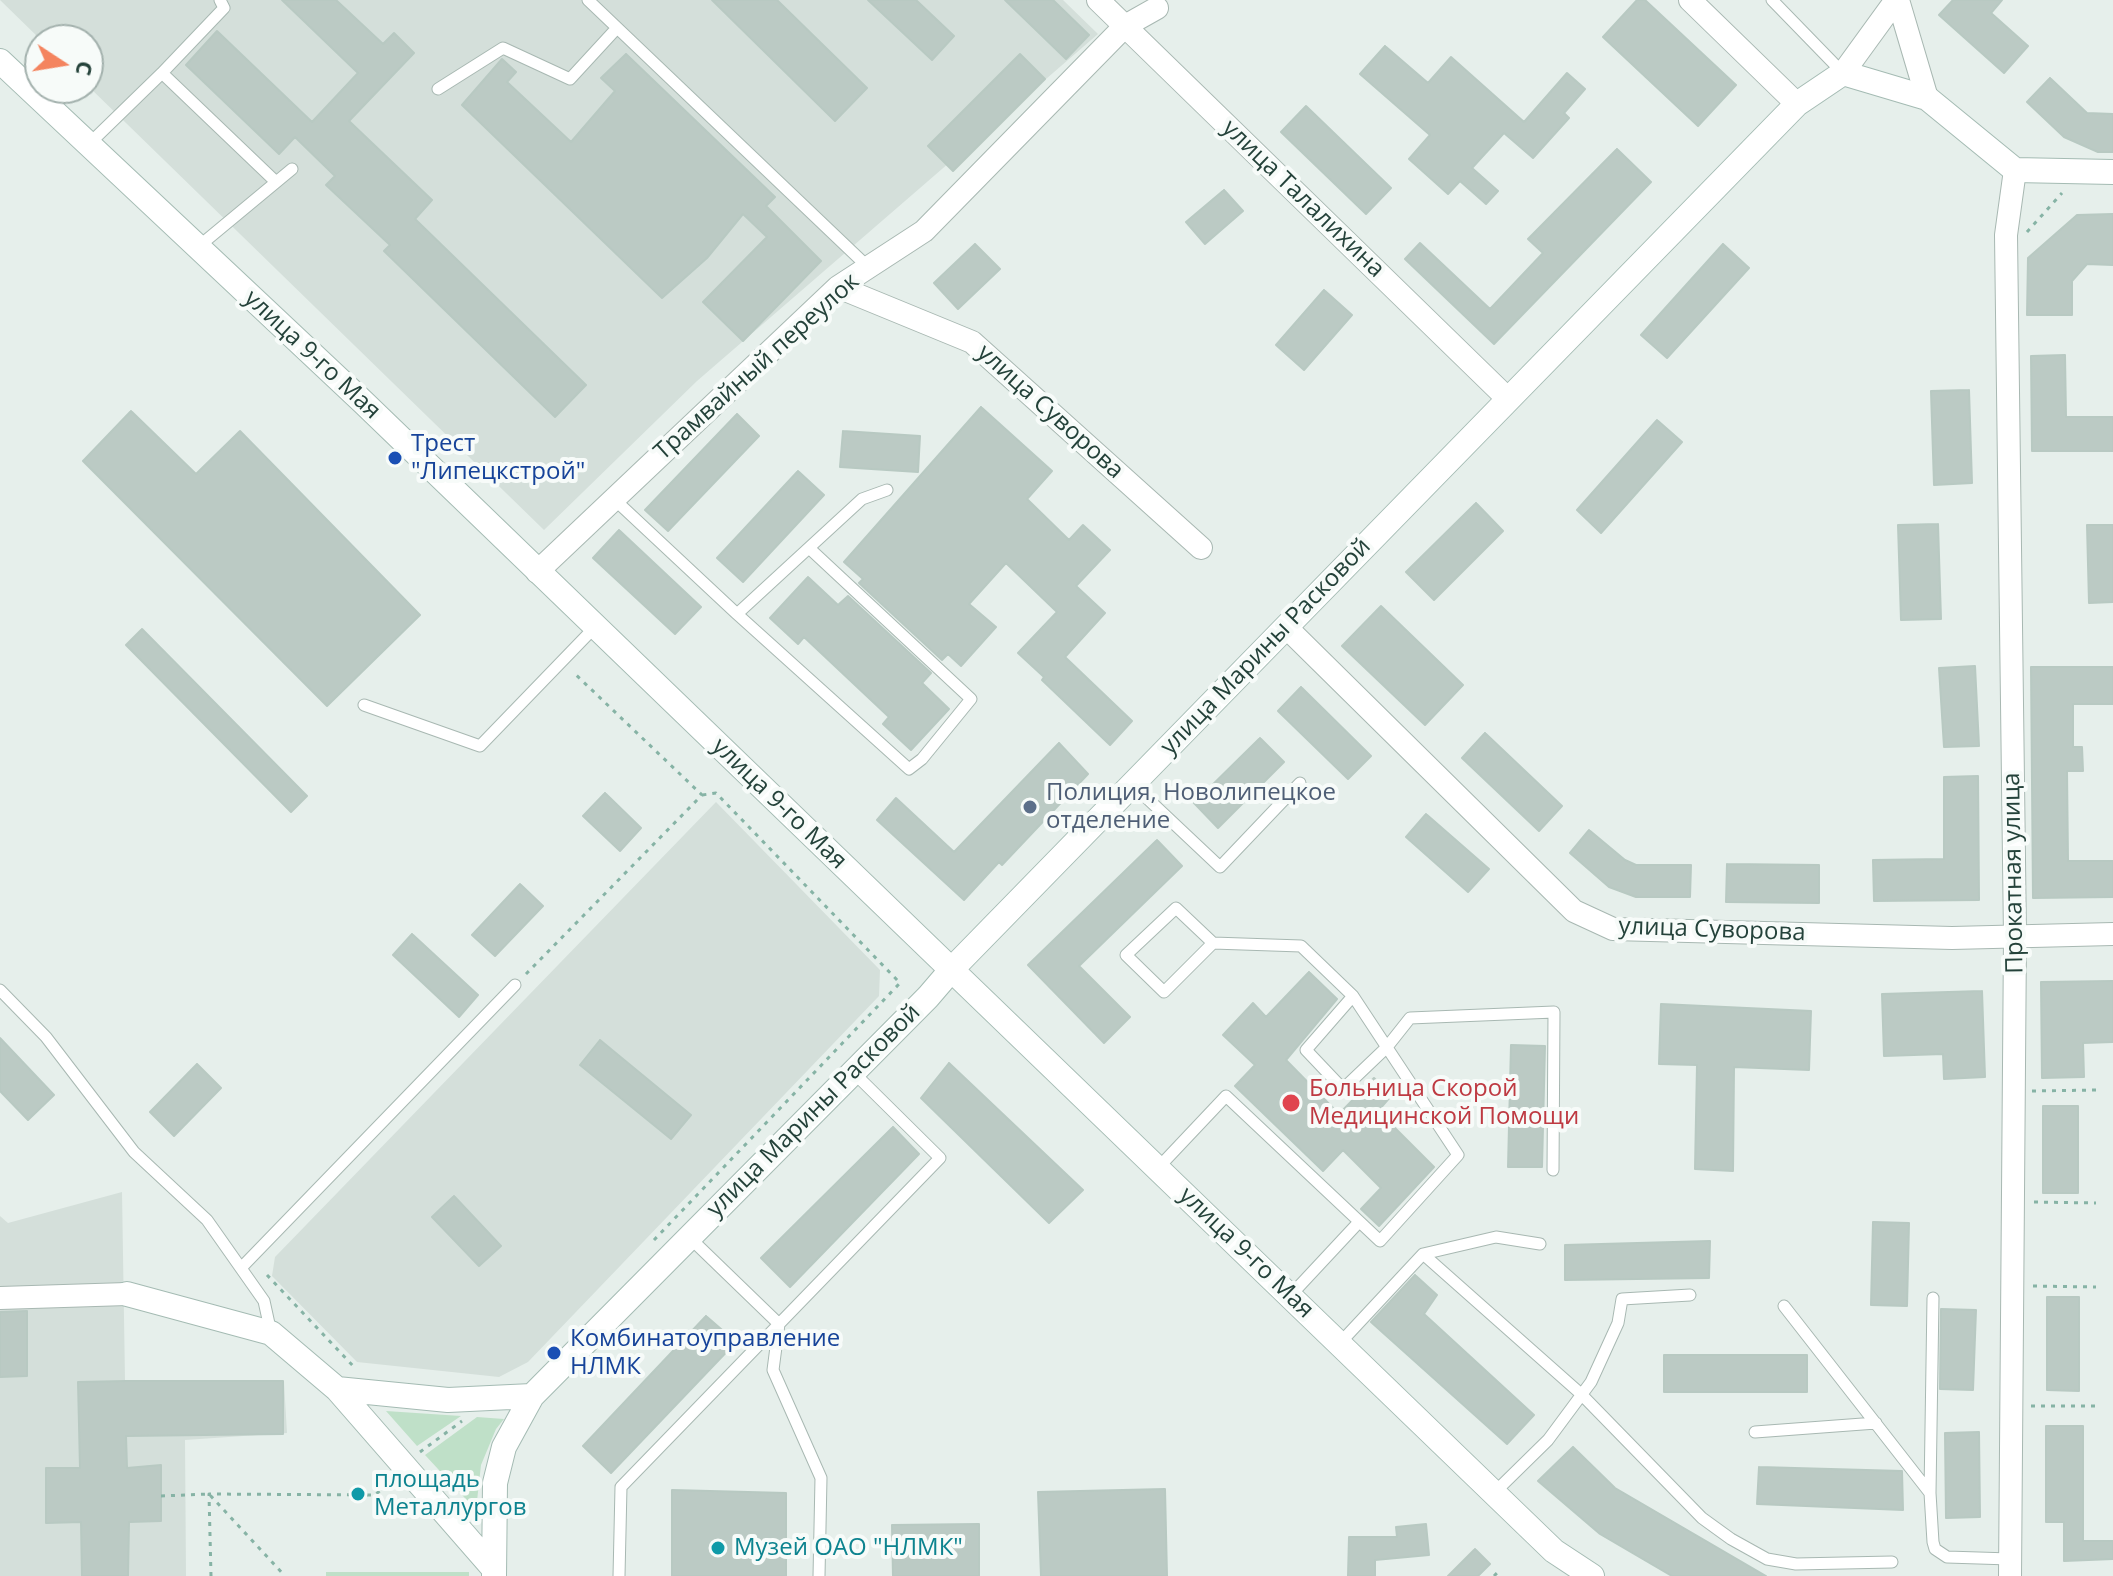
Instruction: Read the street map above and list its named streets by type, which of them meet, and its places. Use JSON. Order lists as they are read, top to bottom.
{
  "streets": {
    "main road": ["улица 9-го Мая", "улица Марины Расковой"],
    "street": [
      "улица Талалихина",
      "Трамвайный переулок",
      "улица Суворова",
      "Прокатная улица"
    ]
  },
  "crossings": [
    ["улица Талалихина", "Трамвайный переулок"],
    ["улица Талалихина", "улица Марины Расковой"],
    ["улица 9-го Мая", "Трамвайный переулок"],
    ["улица 9-го Мая", "улица Марины Расковой"],
    ["Трамвайный переулок", "улица Суворова"],
    ["улица Суворова", "улица Марины Расковой"],
    ["улица Суворова", "Прокатная улица"]
  ],
  "places": [
    "Трест \"Липецкстрой\"",
    "Полиция, Новолипецкое отделение",
    "Больница Скорой Медицинской Помощи",
    "Комбинатоуправление НЛМК",
    "площадь Металлургов",
    "Музей ОАО \"НЛМК\""
  ],
  "north": "right"
}
